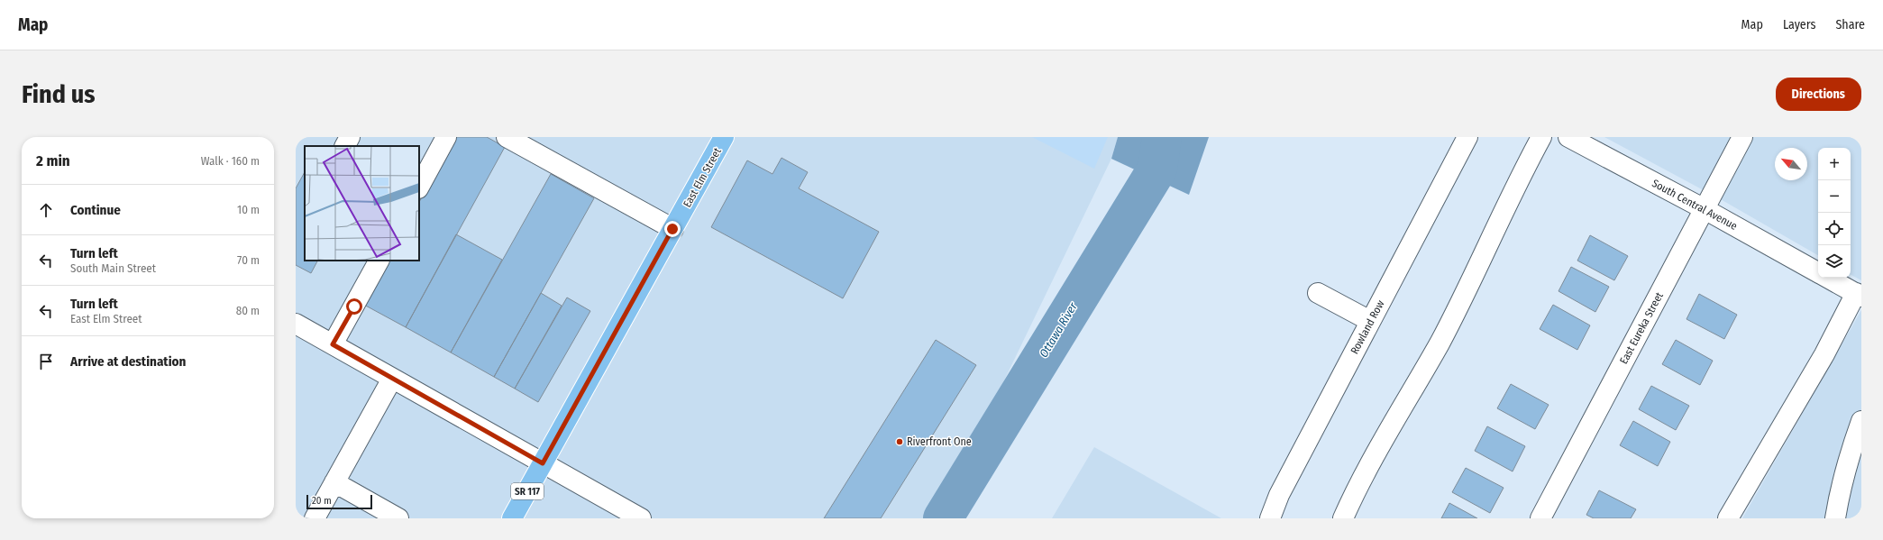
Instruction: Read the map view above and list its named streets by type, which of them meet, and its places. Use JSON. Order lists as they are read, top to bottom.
{
  "streets": {
    "main road": ["East Elm Street", "SR 117"],
    "street": ["South Central Avenue", "Rowland Row", "East Eureka Street"]
  },
  "crossings": [
    ["East Elm Street", "SR 117"],
    ["South Central Avenue", "East Eureka Street"]
  ],
  "water": ["Ottawa River"],
  "places": ["Riverfront One"],
  "scale_bar": "20 m",
  "north": "top left",
  "page": {
    "header": "Map",
    "nav": ["Map", "Layers", "Share"],
    "buttons": "Directions",
    "title": "Find us",
    "heading": ["2 min", "Walk · 160 m"],
    "map_buttons": ["+", "−"],
    "list": [
      ["Continue", "10 m"],
      ["Turn left", "South Main Street", "70 m"],
      ["Turn left", "East Elm Street", "80 m"],
      "Arrive at destination"
    ],
    "scale": "20 m"
  }
}
